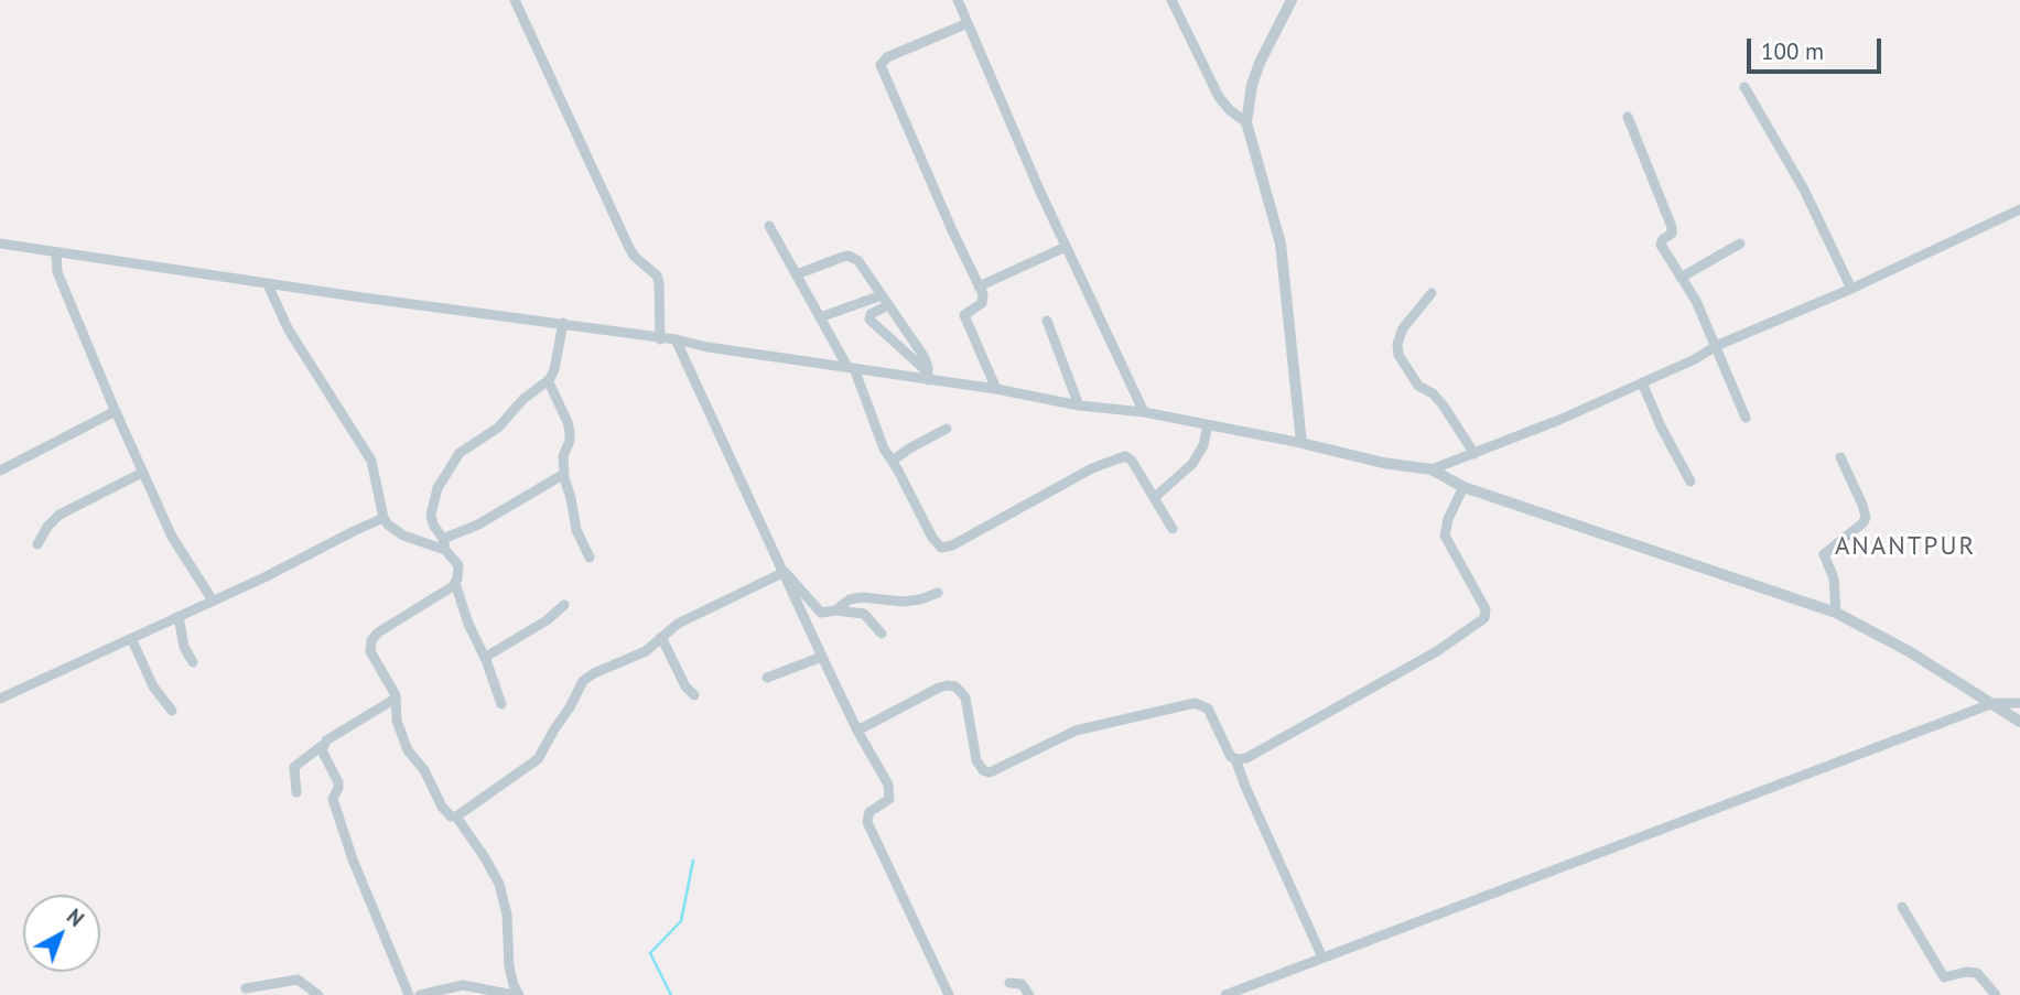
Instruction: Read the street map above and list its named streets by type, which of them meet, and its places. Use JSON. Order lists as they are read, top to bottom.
{
  "districts": ["ANANTPUR"],
  "scale_bar": "100 m",
  "north": "top right"
}
